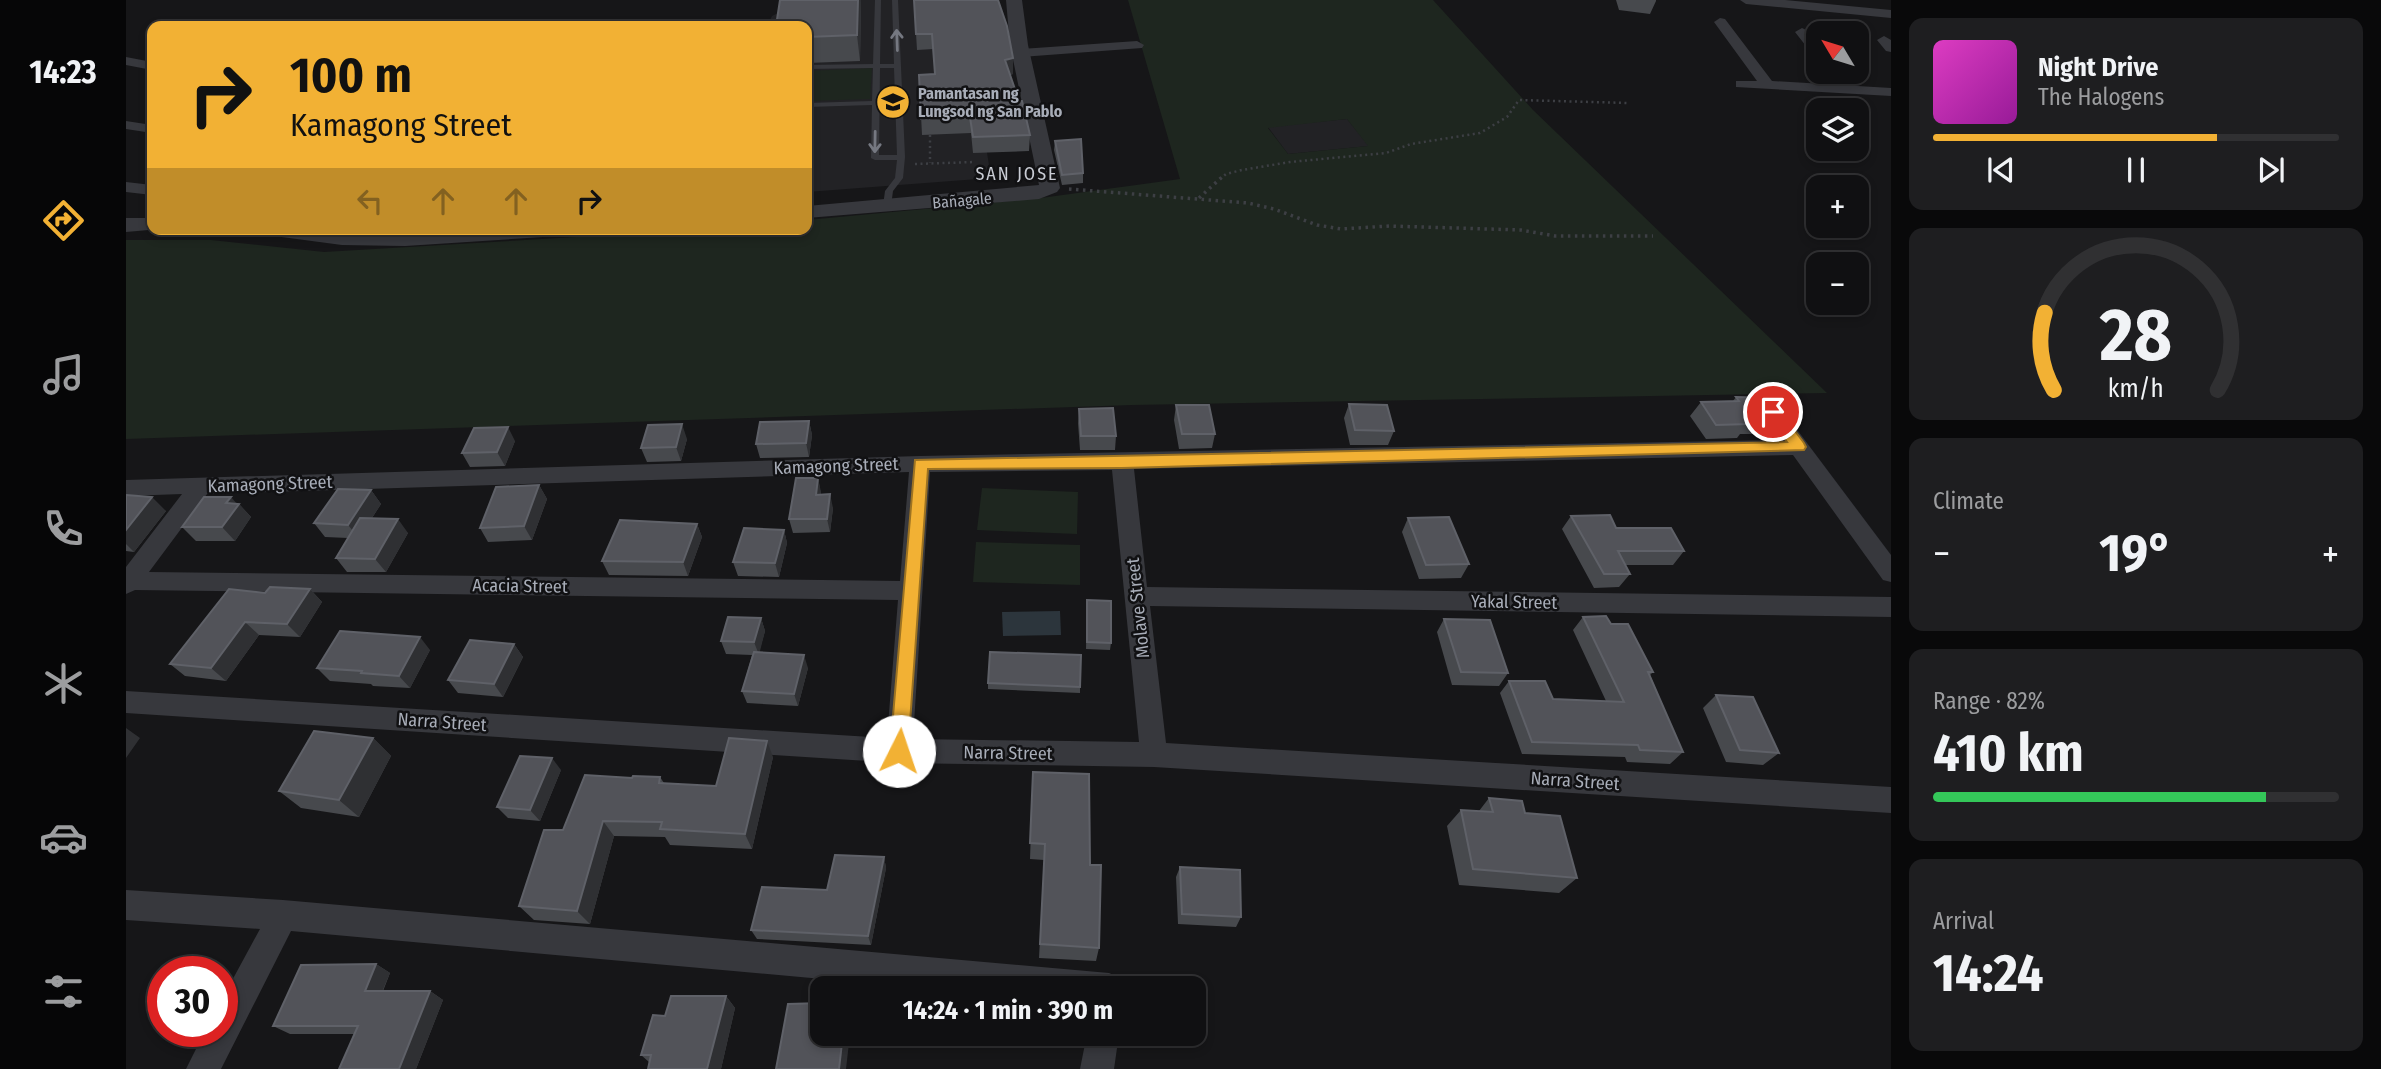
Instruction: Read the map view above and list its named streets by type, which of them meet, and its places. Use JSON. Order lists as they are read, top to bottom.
{
  "streets": {
    "street": [
      "Bañagale",
      "Kamagong Street",
      "Acacia Street",
      "Yakal Street",
      "Molave Street",
      "Narra Street"
    ]
  },
  "crossings": [
    ["Kamagong Street", "Molave Street"],
    ["Yakal Street", "Molave Street"],
    ["Molave Street", "Narra Street"]
  ],
  "districts": ["SAN JOSE"],
  "places": {
    "school or university": ["Pamantasan ng Lungsod ng San Pablo"]
  },
  "north": "top left",
  "page": {
    "tabs": "14:23",
    "map_buttons": ["+", "−"],
    "turn": ["100 m", "Kamagong Street"],
    "song": ["Night Drive", "The Halogens"],
    "tile": [
      "Climate",
      ["Range · 82%", "410 km"],
      ["Arrival", "14:24"]
    ],
    "heat": ["−", "19°", "+"],
    "limit": "30",
    "trip": "14:24 · 1 min · 390 m",
    "gauge": ["28", "km/h"]
  }
}
